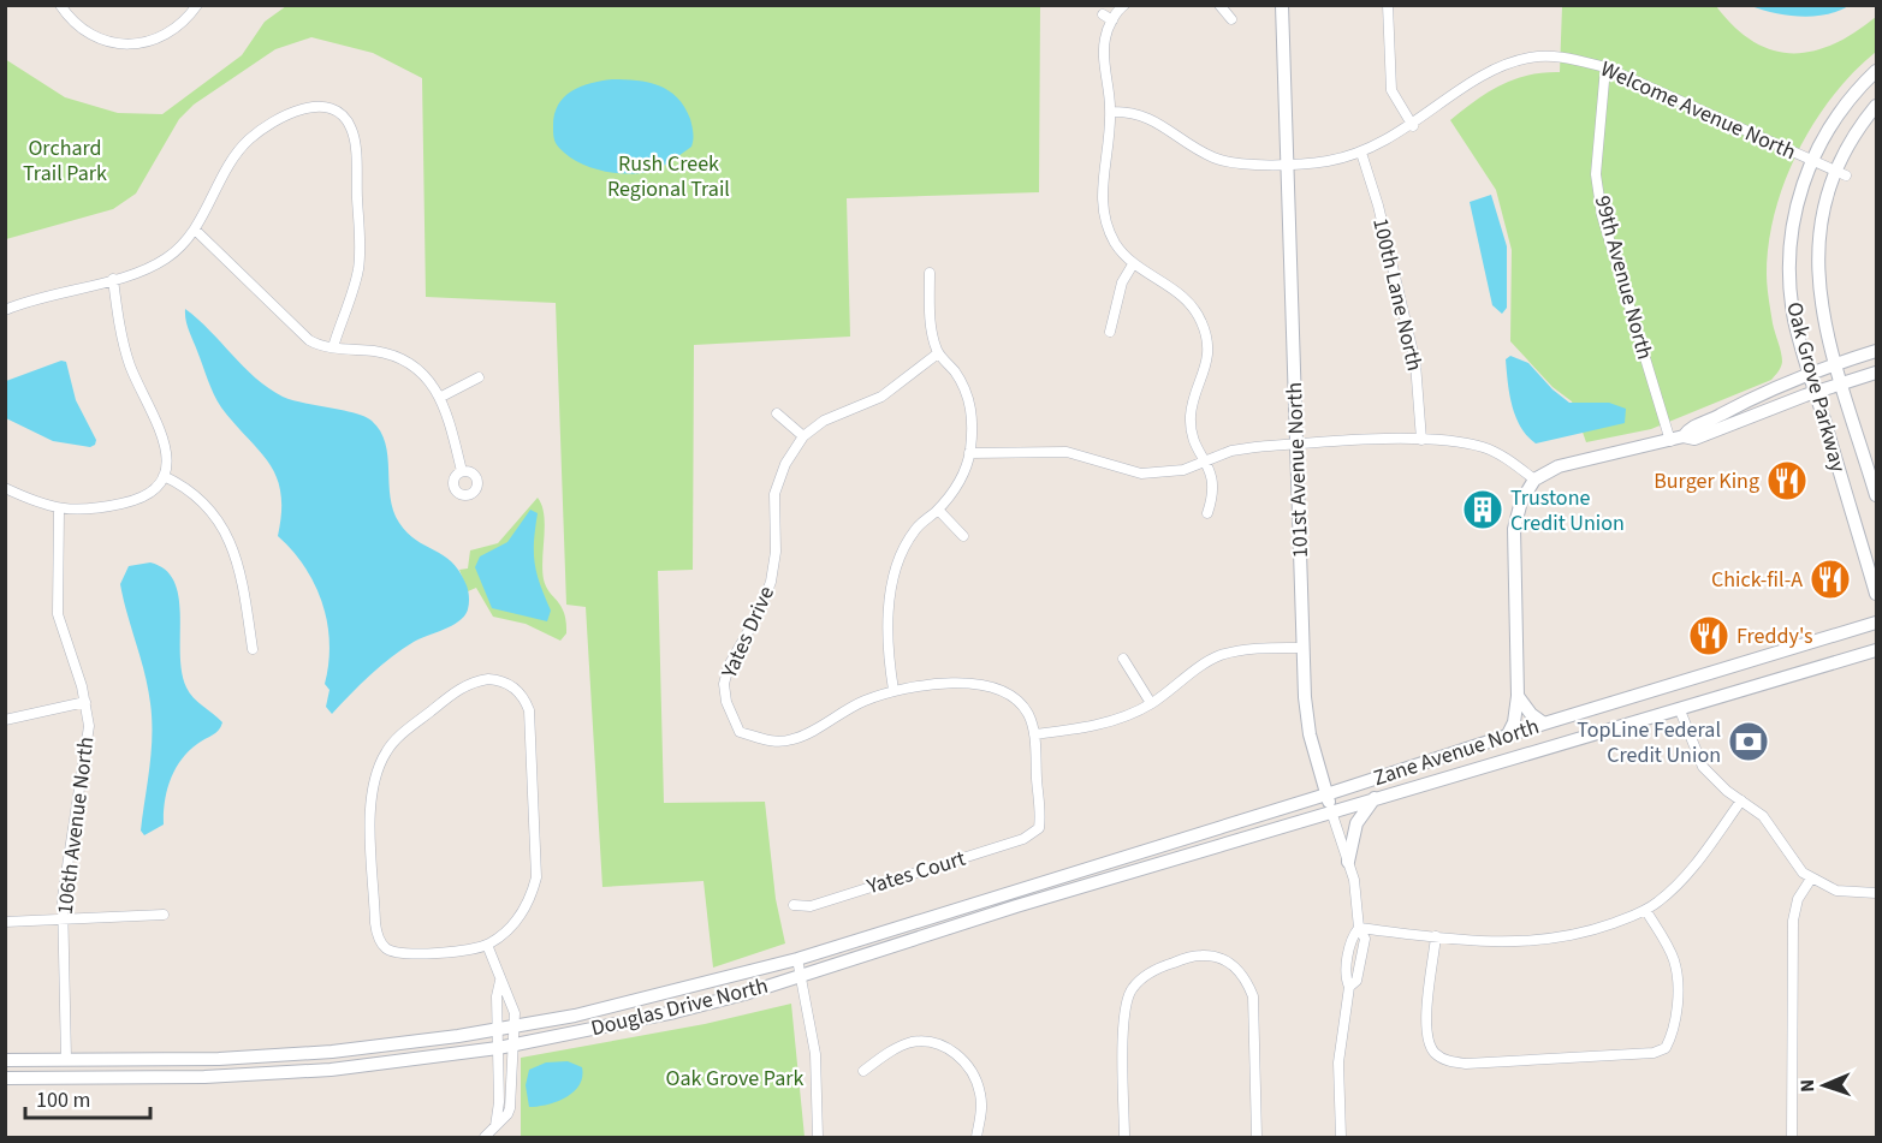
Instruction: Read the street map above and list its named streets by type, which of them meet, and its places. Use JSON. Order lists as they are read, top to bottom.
{
  "streets": {
    "main road": [
      "Oak Grove Parkway",
      "101st Avenue North",
      "Zane Avenue North",
      "Douglas Drive North"
    ],
    "street": [
      "Welcome Avenue North",
      "99th Avenue North",
      "100th Lane North",
      "Yates Drive",
      "106th Avenue North",
      "Yates Court"
    ]
  },
  "crossings": [
    ["Welcome Avenue North", "99th Avenue North"],
    ["Welcome Avenue North", "100th Lane North"],
    ["Welcome Avenue North", "Oak Grove Parkway"],
    ["Welcome Avenue North", "101st Avenue North"],
    ["101st Avenue North", "Zane Avenue North"],
    ["101st Avenue North", "Douglas Drive North"],
    ["Yates Drive", "Yates Court"],
    ["Zane Avenue North", "Douglas Drive North"],
    ["106th Avenue North", "Douglas Drive North"]
  ],
  "parks": ["Orchard Trail Park", "Rush Creek Regional Trail", "Oak Grove Park"],
  "places": {
    "restaurant": ["Burger King", "Chick-fil-A", "Freddy's"],
    "building": ["Trustone Credit Union"],
    "bank": ["TopLine Federal Credit Union"]
  },
  "scale_bar": "100 m",
  "north": "left"
}
